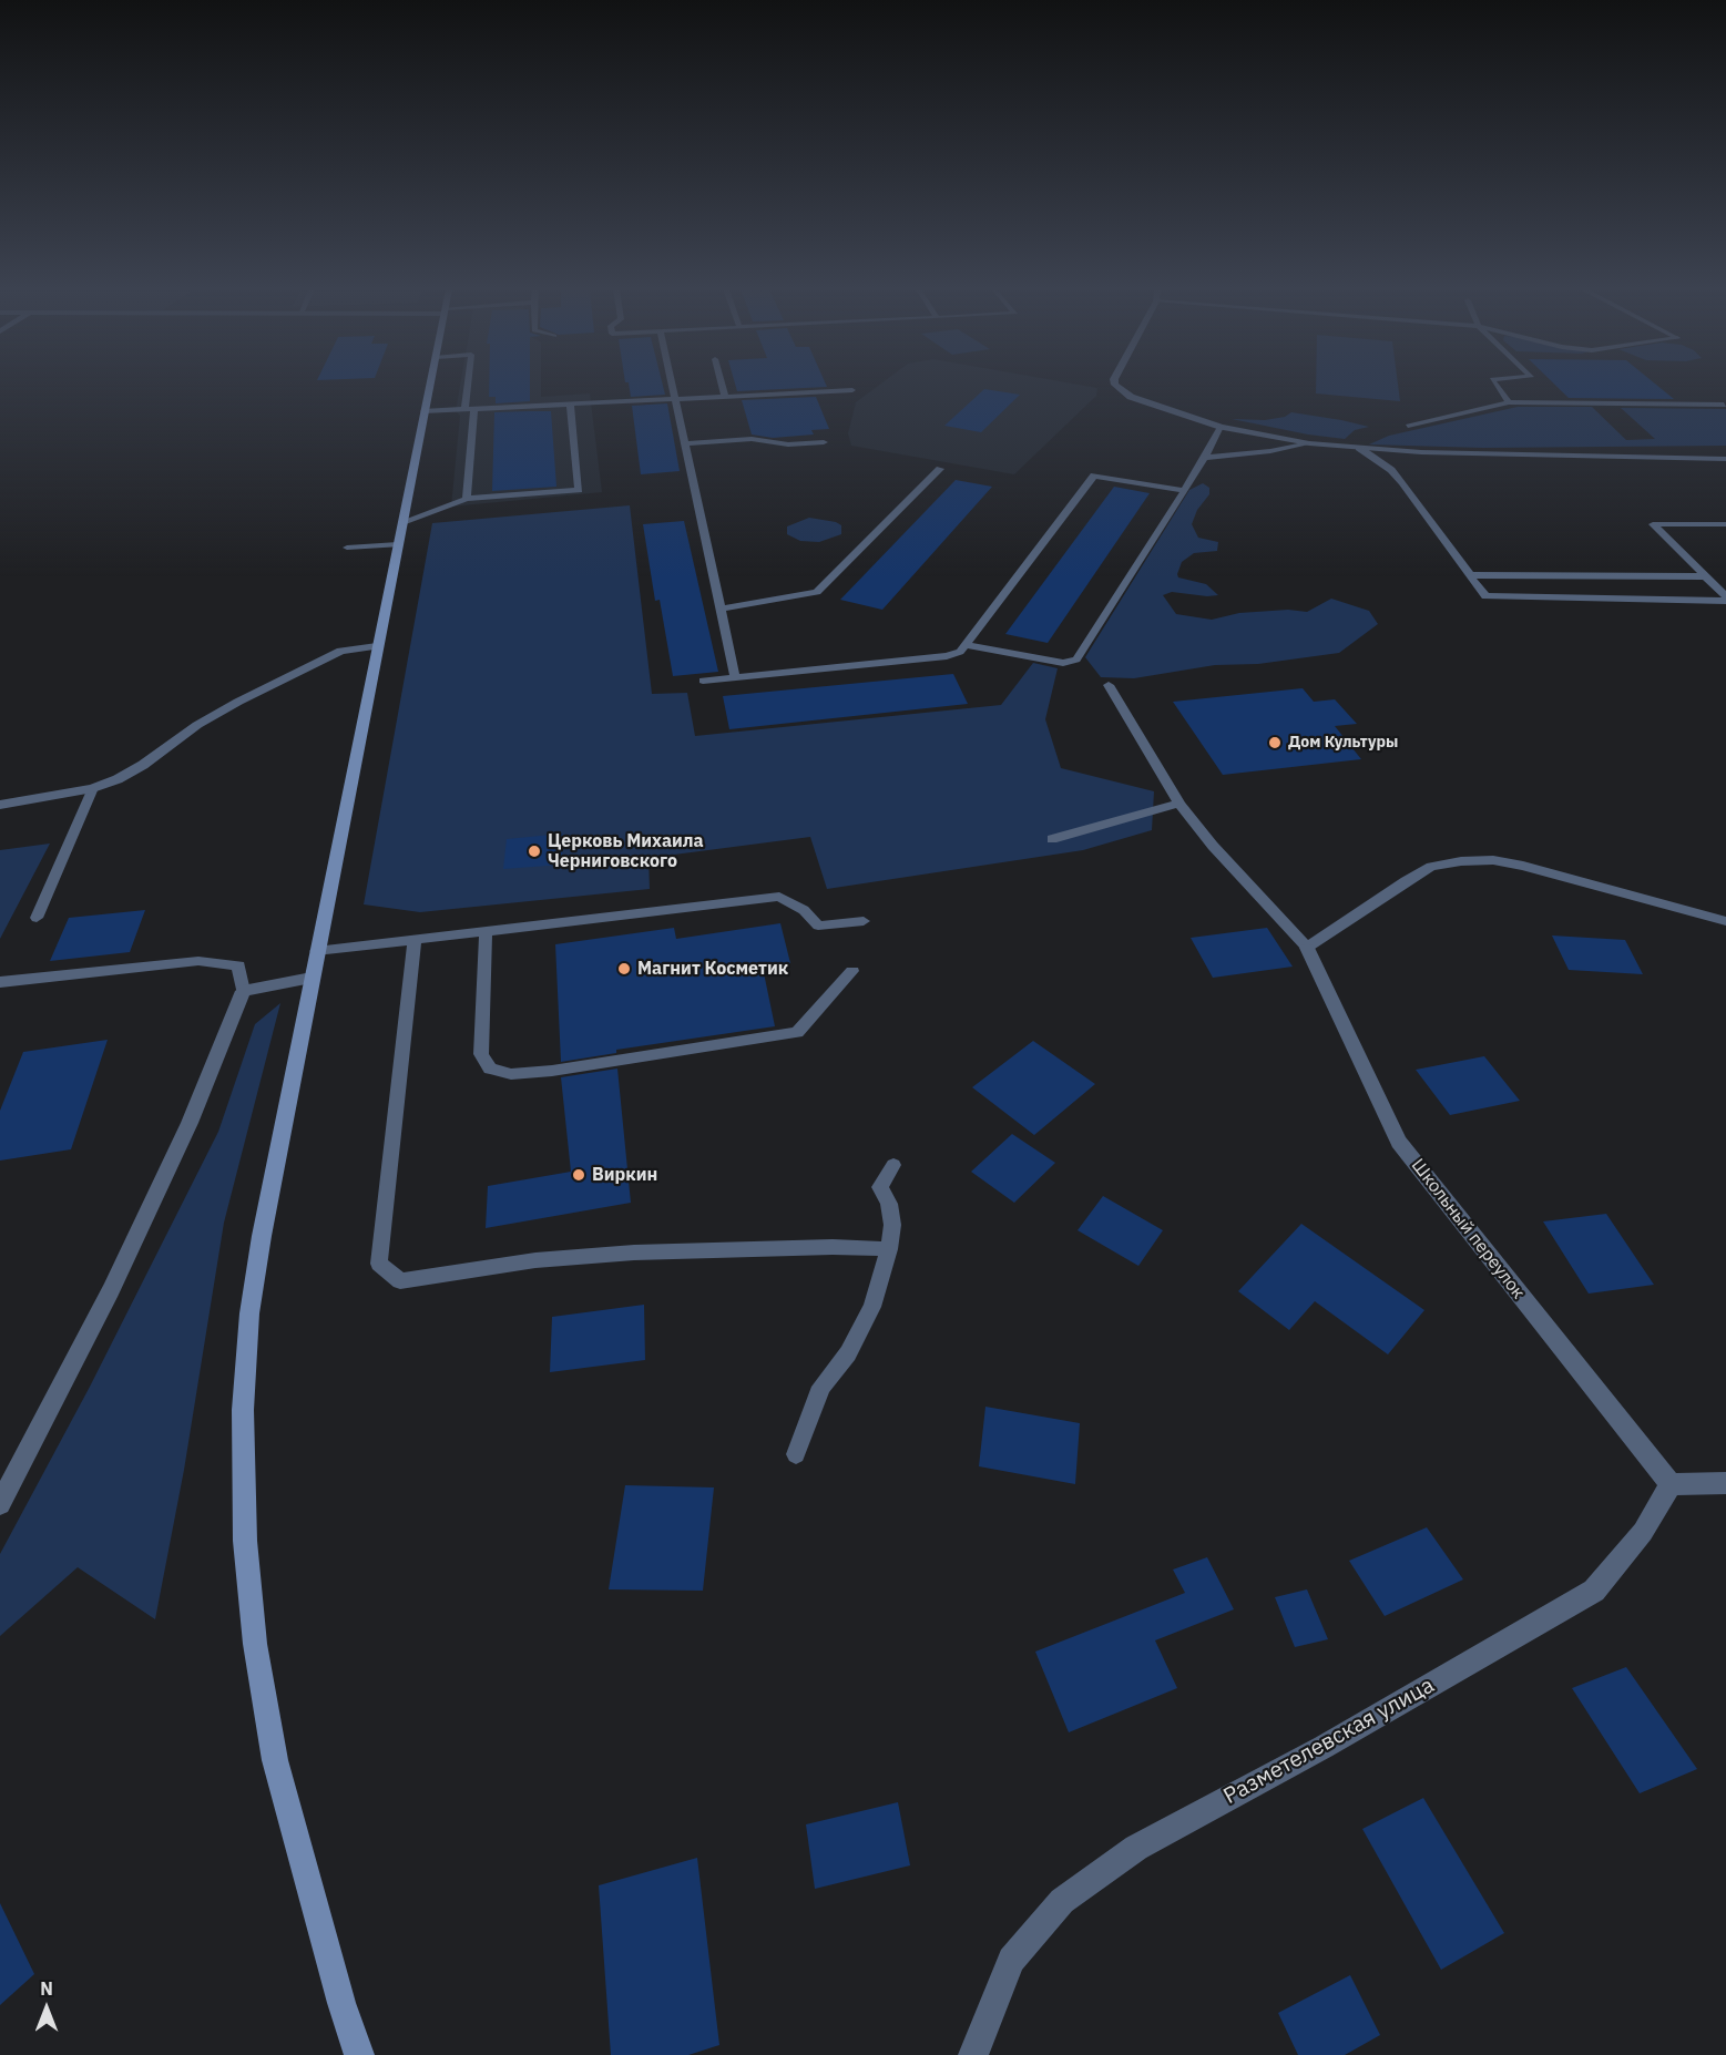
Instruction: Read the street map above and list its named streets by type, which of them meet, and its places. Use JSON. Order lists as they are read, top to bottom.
{
  "streets": {
    "street": ["Школьный переулок", "Разметелевская улица"]
  },
  "crossings": [
    ["Школьный переулок", "Разметелевская улица"]
  ],
  "places": [
    "Дом Культуры",
    "Церковь Михаила Черниговского",
    "Магнит Косметик",
    "Виркин"
  ],
  "north": "top"
}
